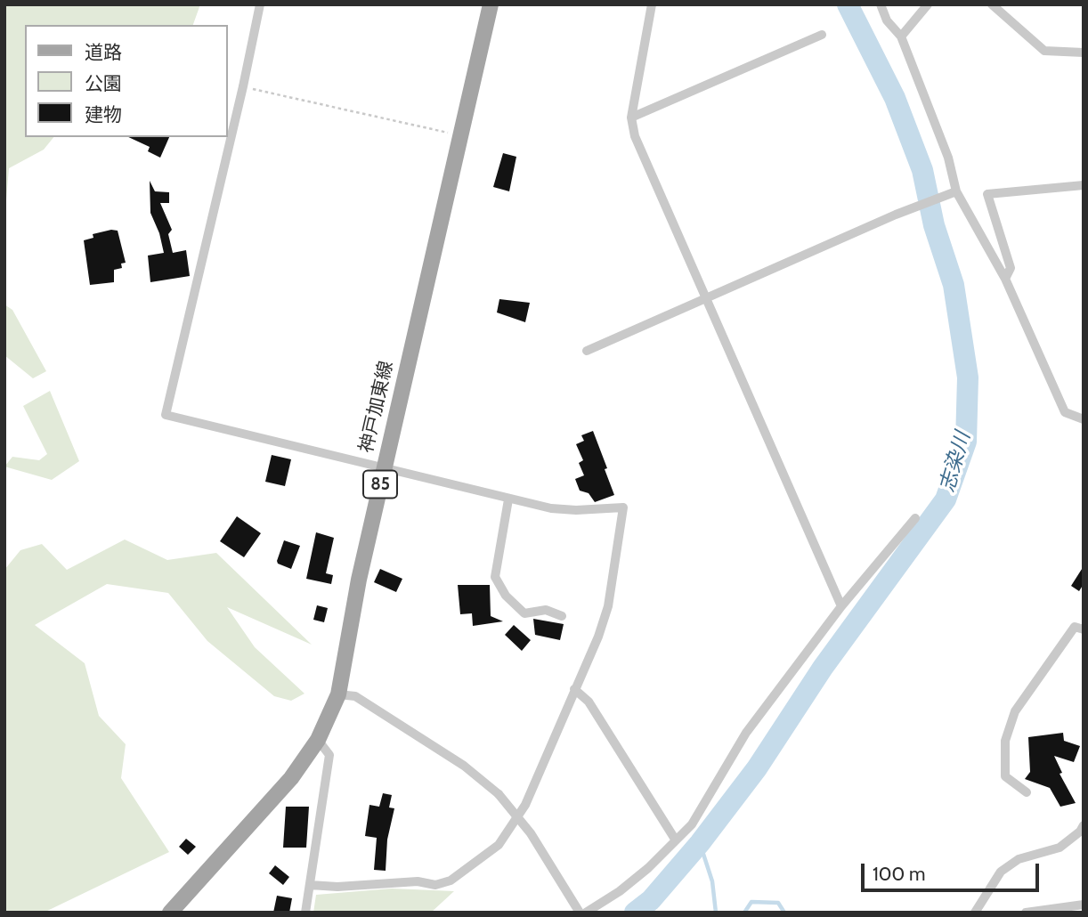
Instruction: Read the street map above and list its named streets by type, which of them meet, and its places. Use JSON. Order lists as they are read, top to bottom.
{
  "streets": {
    "main road": ["神戸加東線", "85"]
  },
  "water": ["志染川"],
  "legend": ["道路", "公園", "建物"],
  "scale_bar": "100 m"
}
